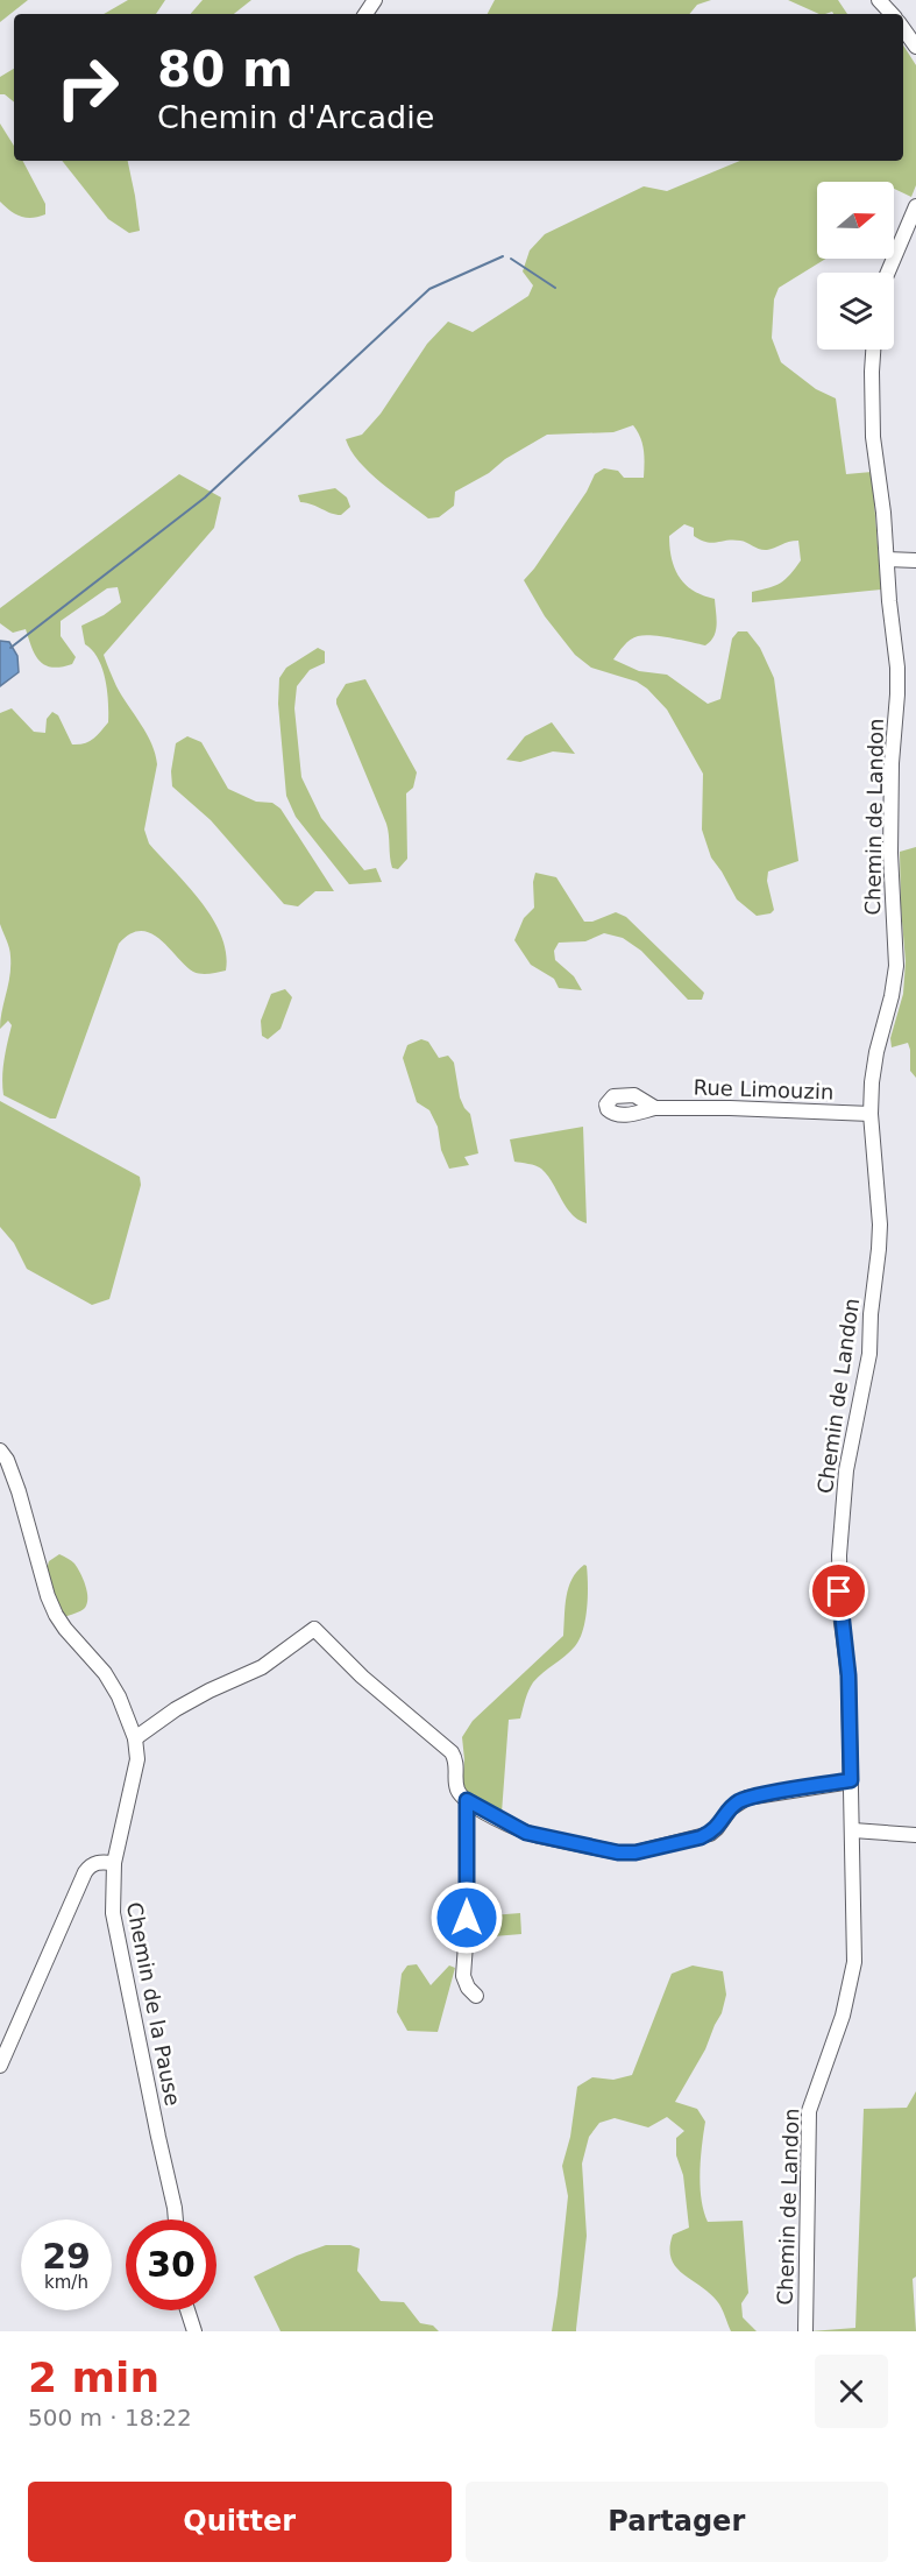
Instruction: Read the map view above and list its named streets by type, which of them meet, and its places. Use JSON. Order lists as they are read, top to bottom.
{
  "streets": {
    "street": ["Chemin de Landon", "Rue Limouzin", "Chemin de la Pause"]
  },
  "crossings": [
    ["Chemin de Landon", "Rue Limouzin"]
  ],
  "north": "right",
  "page": {
    "turn": ["80 m", "Chemin d'Arcadie"],
    "speed": "29 km/h",
    "limit": "30",
    "heading": ["2 min", "500 m · 18:22"],
    "buttons": ["Quitter", "Partager"]
  }
}
